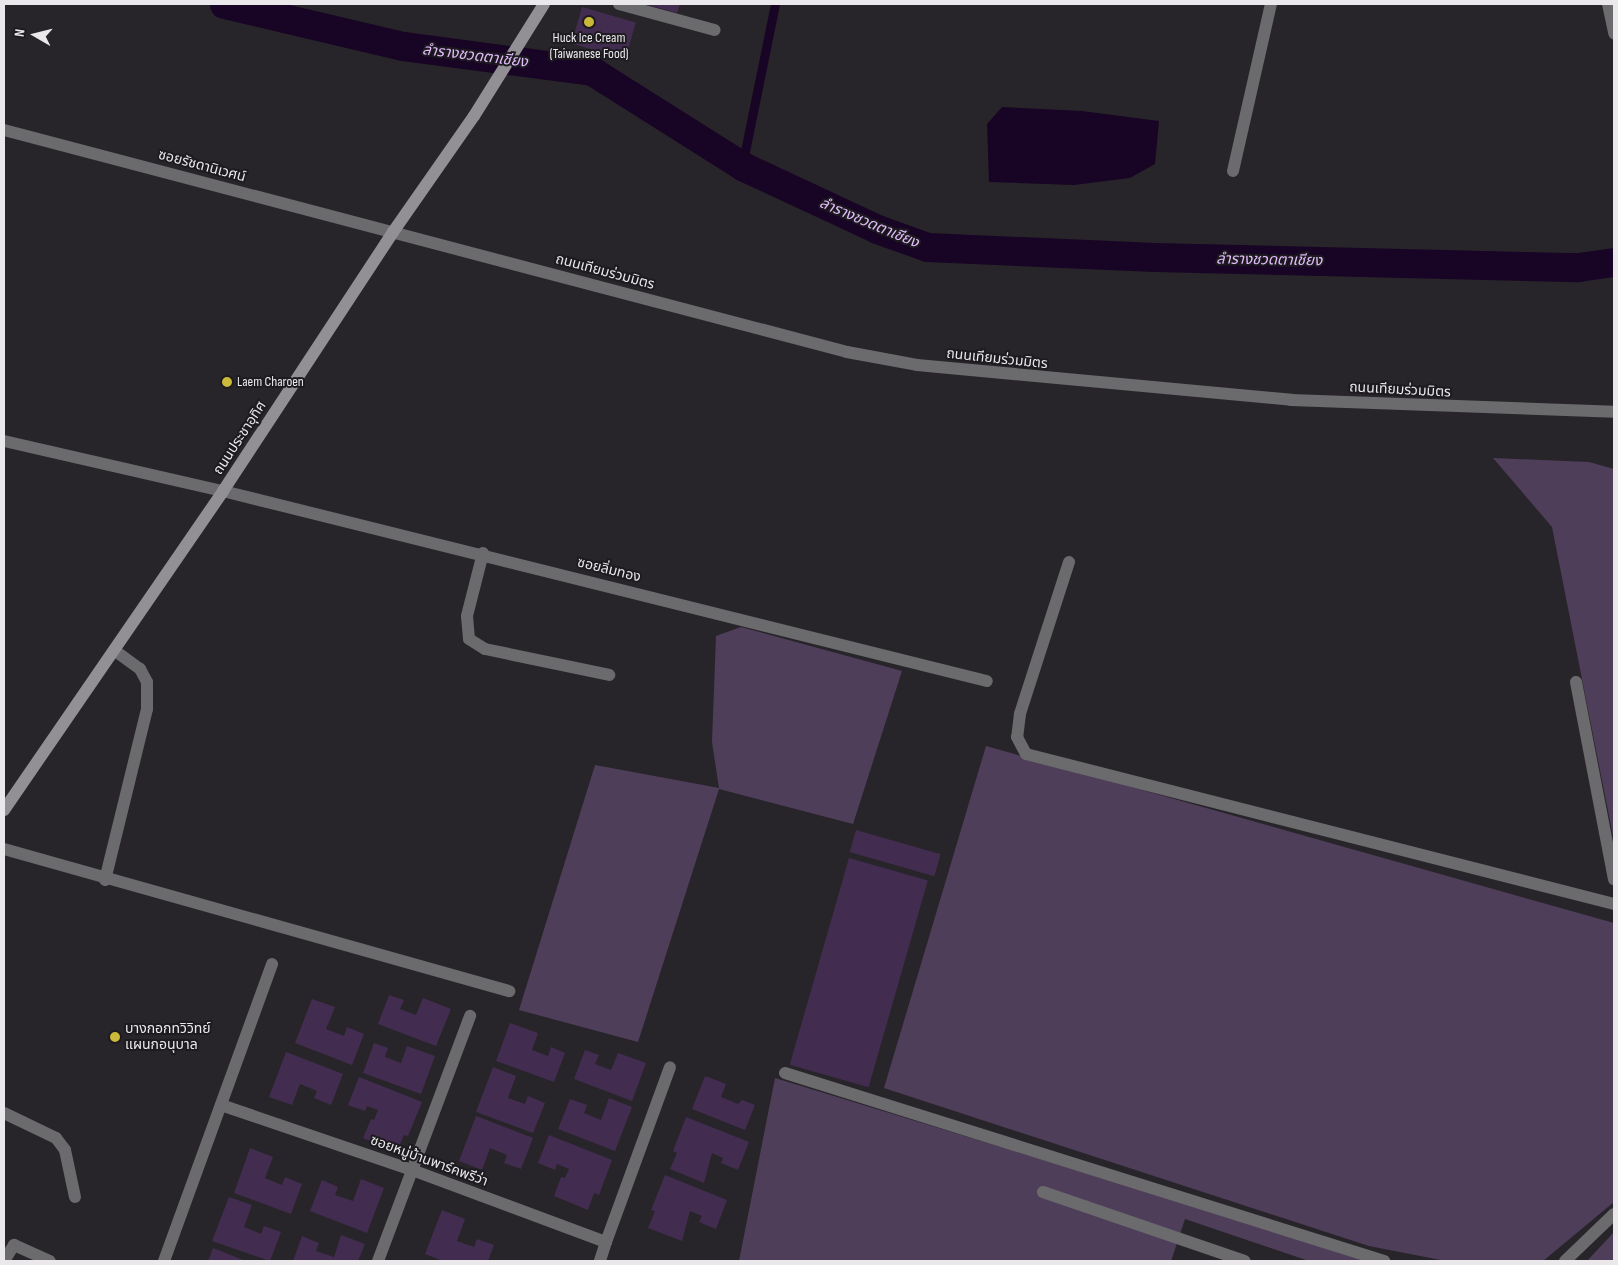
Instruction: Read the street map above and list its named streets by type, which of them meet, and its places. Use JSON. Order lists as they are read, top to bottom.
{
  "streets": {
    "main road": ["ถนนประชาอุทิศ"],
    "street": [
      "ซอยรัชดานิเวศน์",
      "ถนนเทียมร่วมมิตร",
      "ซอยลิ่มทอง",
      "ซอยหมู่บ้านพาร์คพรีว่า"
    ]
  },
  "crossings": [
    ["ซอยรัชดานิเวศน์", "ถนนเทียมร่วมมิตร"],
    ["ซอยรัชดานิเวศน์", "ถนนประชาอุทิศ"],
    ["ถนนเทียมร่วมมิตร", "ถนนประชาอุทิศ"],
    ["ถนนประชาอุทิศ", "ซอยลิ่มทอง"]
  ],
  "water": ["ลำรางชวดตาเชียง"],
  "places": ["Huck Ice Cream (Taiwanese Food)", "Laem Charoen", "บางกอกทวิวิทย์ แผนกอนุบาล"],
  "north": "left"
}
